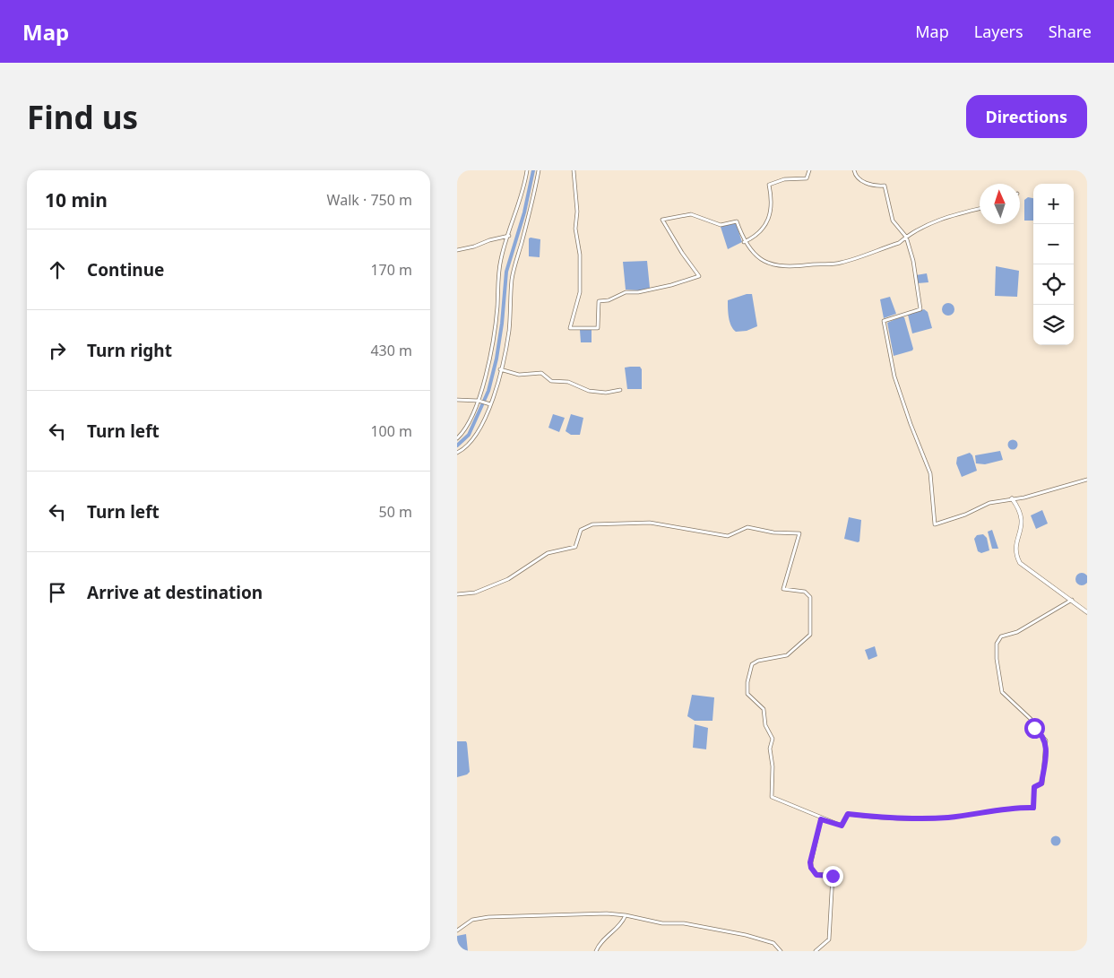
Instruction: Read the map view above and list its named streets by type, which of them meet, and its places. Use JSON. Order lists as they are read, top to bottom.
{
  "north": "top",
  "page": {
    "header": "Map",
    "nav": ["Map", "Layers", "Share"],
    "buttons": "Directions",
    "title": "Find us",
    "heading": ["10 min", "Walk · 750 m"],
    "map_buttons": ["+", "−"],
    "list": [
      ["Continue", "170 m"],
      ["Turn right", "430 m"],
      ["Turn left", "100 m"],
      ["Turn left", "50 m"],
      "Arrive at destination"
    ]
  }
}
